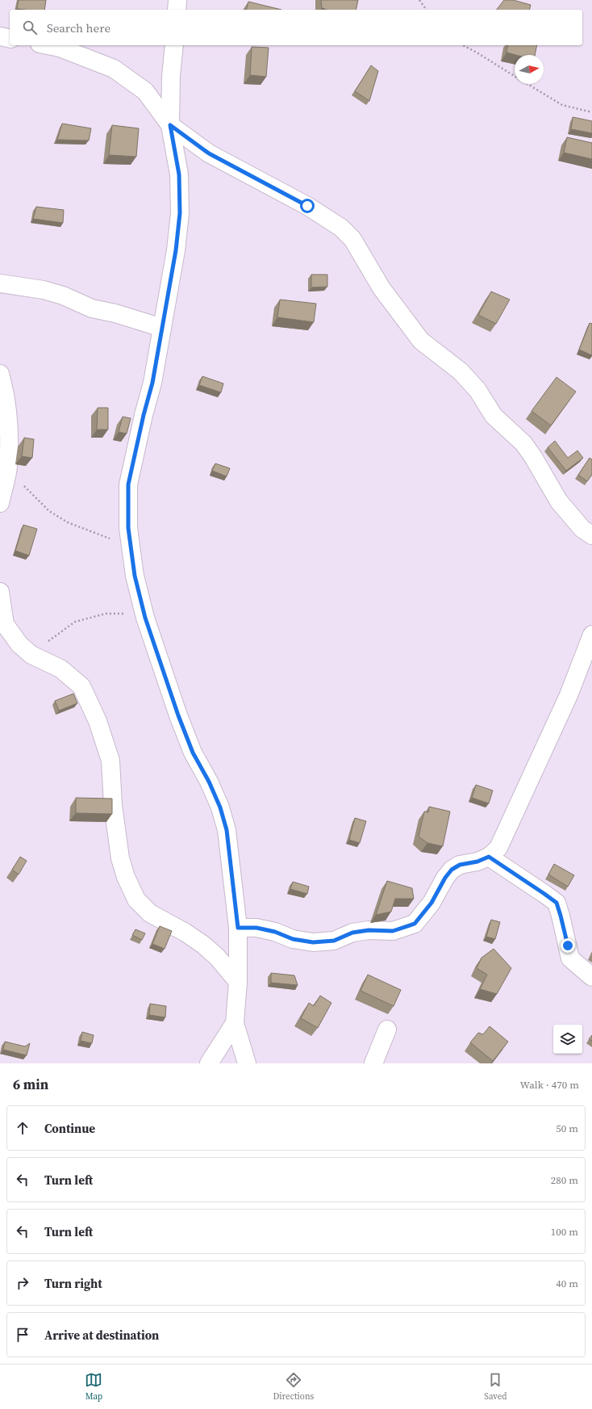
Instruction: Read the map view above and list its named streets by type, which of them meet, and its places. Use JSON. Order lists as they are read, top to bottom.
{
  "north": "right",
  "page": {
    "search": "Search here",
    "heading": ["6 min", "Walk · 470 m"],
    "list": [
      ["Continue", "50 m"],
      ["Turn left", "280 m"],
      ["Turn left", "100 m"],
      ["Turn right", "40 m"],
      "Arrive at destination"
    ],
    "nav": ["Map", "Directions", "Saved"]
  }
}
